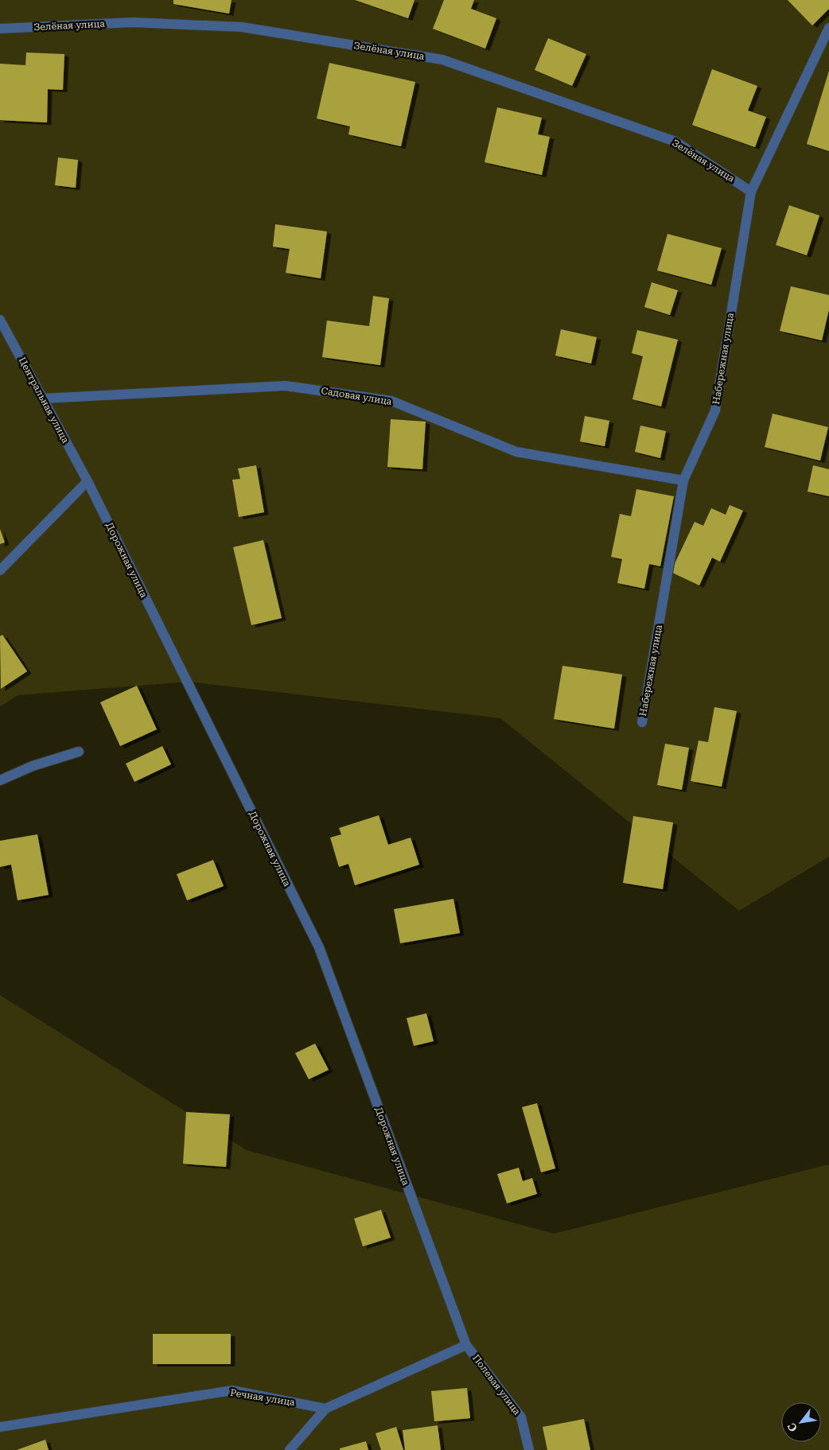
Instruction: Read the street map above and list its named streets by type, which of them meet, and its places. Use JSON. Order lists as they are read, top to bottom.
{
  "streets": {
    "street": [
      "Зелёная улица",
      "Набережная улица",
      "Садовая улица",
      "Центральная улица",
      "Дорожная улица",
      "Полевая улица",
      "Речная улица"
    ]
  },
  "crossings": [
    ["Зелёная улица", "Набережная улица"],
    ["Набережная улица", "Садовая улица"],
    ["Садовая улица", "Центральная улица"],
    ["Центральная улица", "Дорожная улица"],
    ["Дорожная улица", "Полевая улица"]
  ],
  "north": "bottom left"
}
